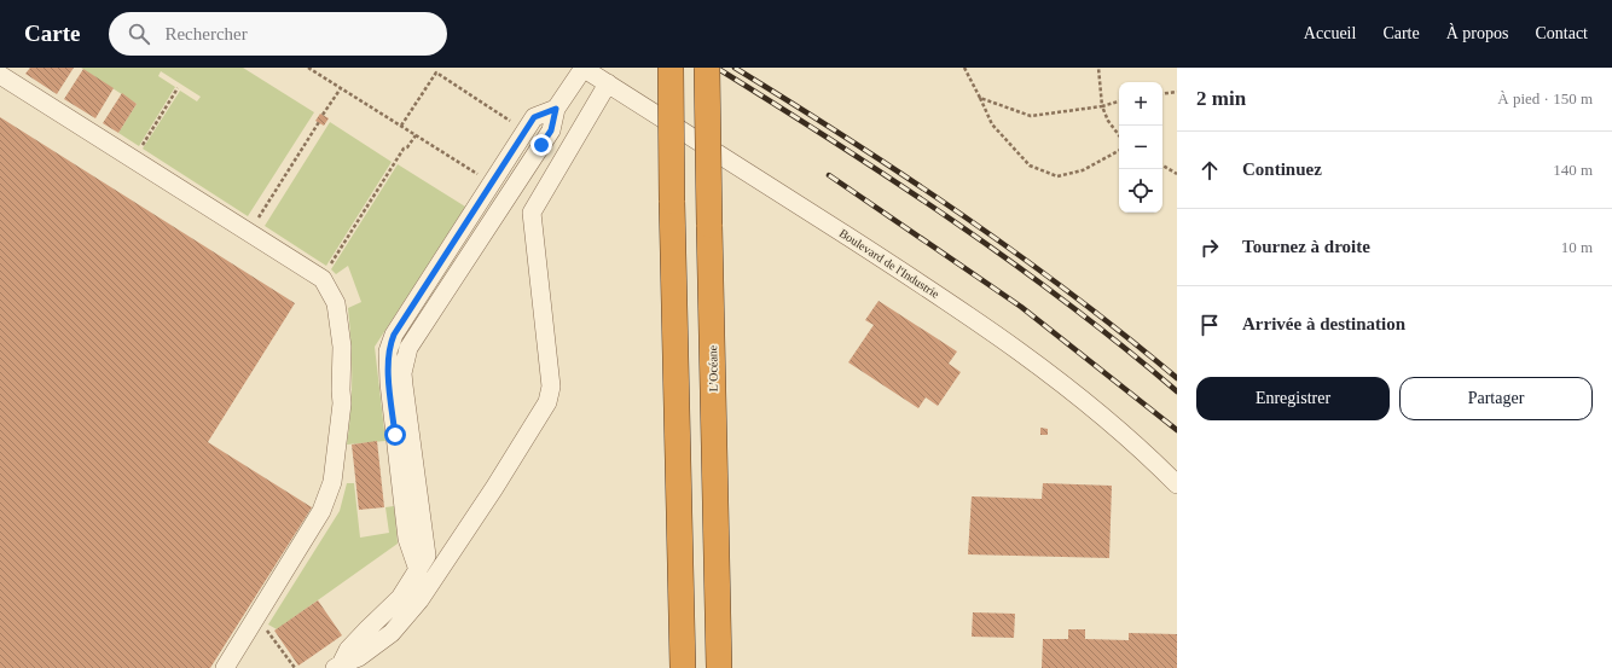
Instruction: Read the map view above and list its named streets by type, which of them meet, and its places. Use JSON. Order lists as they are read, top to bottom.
{
  "streets": {
    "highway": ["L’Océane"],
    "street": ["Boulevard de l'Industrie"]
  },
  "page": {
    "header": "Carte",
    "search": "Rechercher",
    "nav": [
      "Accueil",
      "Carte",
      "À propos",
      "Contact"
    ],
    "heading": ["2 min", "À pied · 150 m"],
    "map_buttons": ["+", "−"],
    "list": [
      ["Continuez", "140 m"],
      ["Tournez à droite", "10 m"],
      "Arrivée à destination"
    ],
    "buttons": ["Enregistrer", "Partager"]
  }
}
